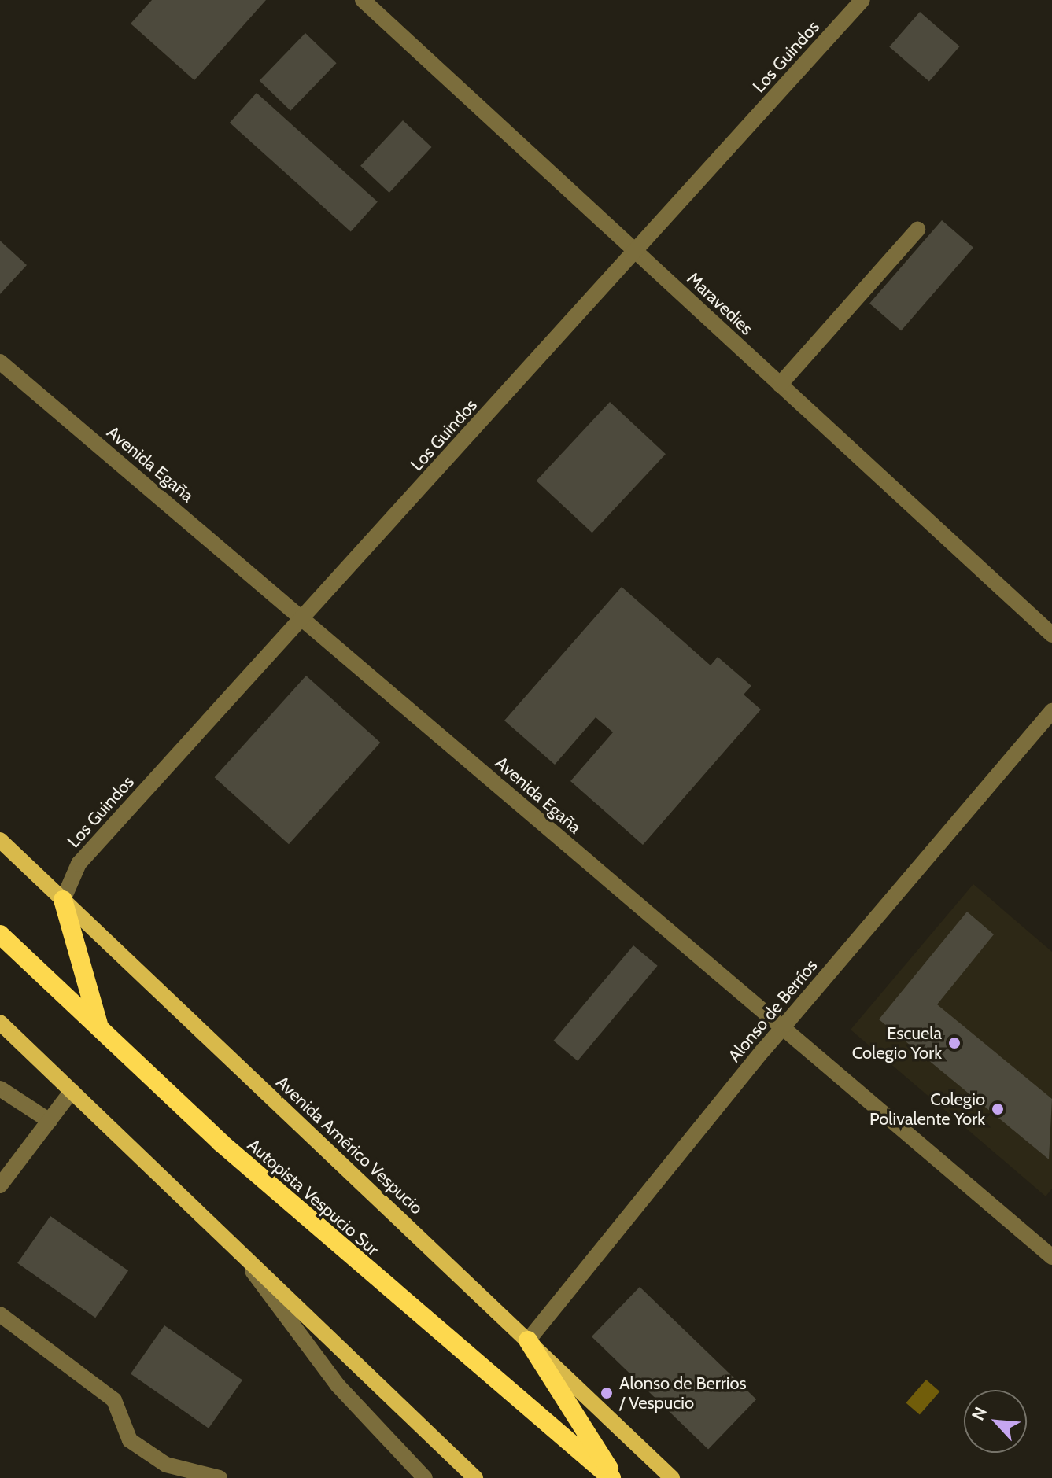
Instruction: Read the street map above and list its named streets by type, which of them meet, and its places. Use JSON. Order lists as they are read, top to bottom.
{
  "streets": {
    "highway": ["Autopista Vespucio Sur"],
    "main road": ["Avenida Américo Vespucio"],
    "street": [
      "Los Guindos",
      "Maravedies",
      "Avenida Egaña",
      "Alonso de Berríos"
    ]
  },
  "crossings": [
    ["Los Guindos", "Maravedies"],
    ["Los Guindos", "Avenida Egaña"],
    ["Los Guindos", "Avenida Américo Vespucio"],
    ["Avenida Egaña", "Alonso de Berríos"],
    ["Alonso de Berríos", "Avenida Américo Vespucio"]
  ],
  "places": ["Escuela Colegio York", "Colegio Polivalente York", "Alonso de Berrios / Vespucio"],
  "north": "top left"
}
